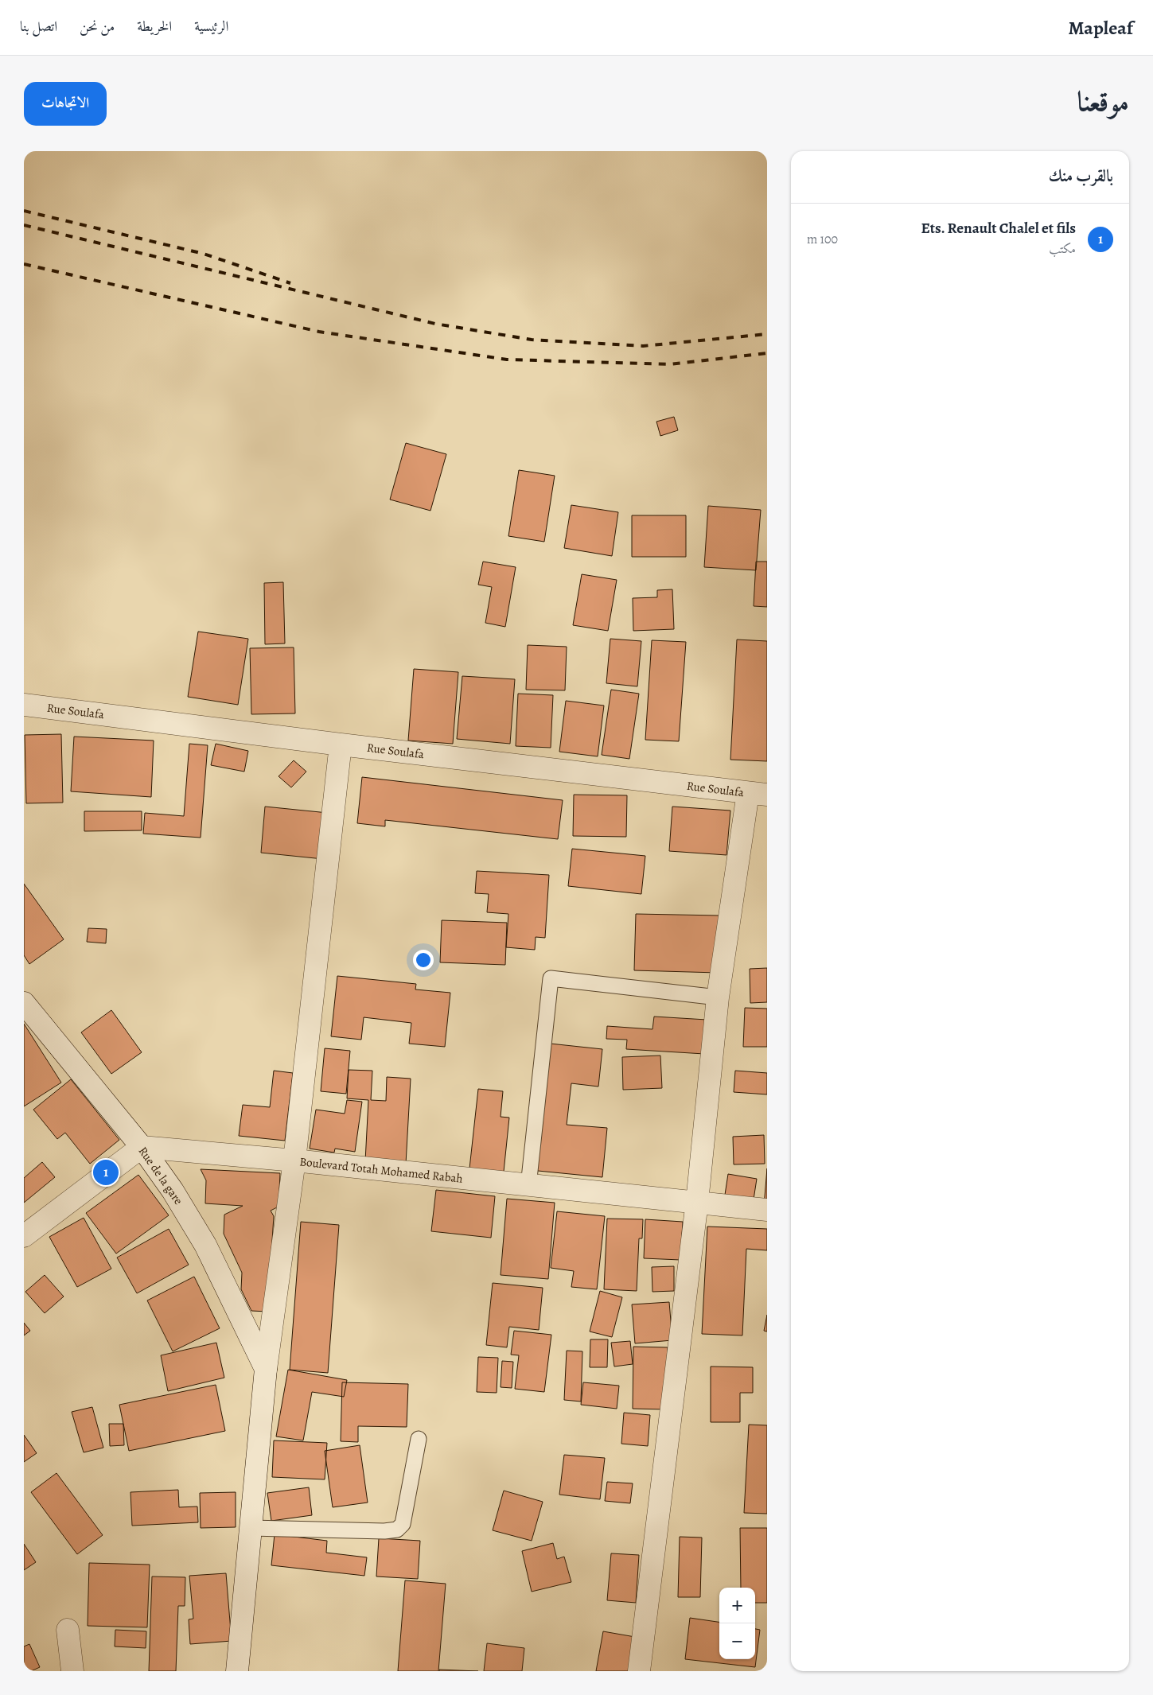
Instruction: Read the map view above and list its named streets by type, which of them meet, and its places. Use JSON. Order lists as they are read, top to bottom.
{
  "streets": {
    "street": ["Rue Soulafa", "Boulevard Totah Mohamed Rabah", "Rue de la gare"]
  },
  "crossings": [
    ["Boulevard Totah Mohamed Rabah", "Rue de la gare"]
  ],
  "page": {
    "header": "Mapleaf",
    "nav": [
      "الرئيسية",
      "الخريطة",
      "من نحن",
      "اتصل بنا"
    ],
    "title": "موقعنا",
    "buttons": "الاتجاهات",
    "heading": "بالقرب منك",
    "list": [
      {
        "mark": "1",
        "name": "Ets. Renault Chalel et fils",
        "note": "مكتب",
        "value": "100 m"
      }
    ],
    "pins": "1",
    "map_buttons": ["+", "−"]
  }
}
